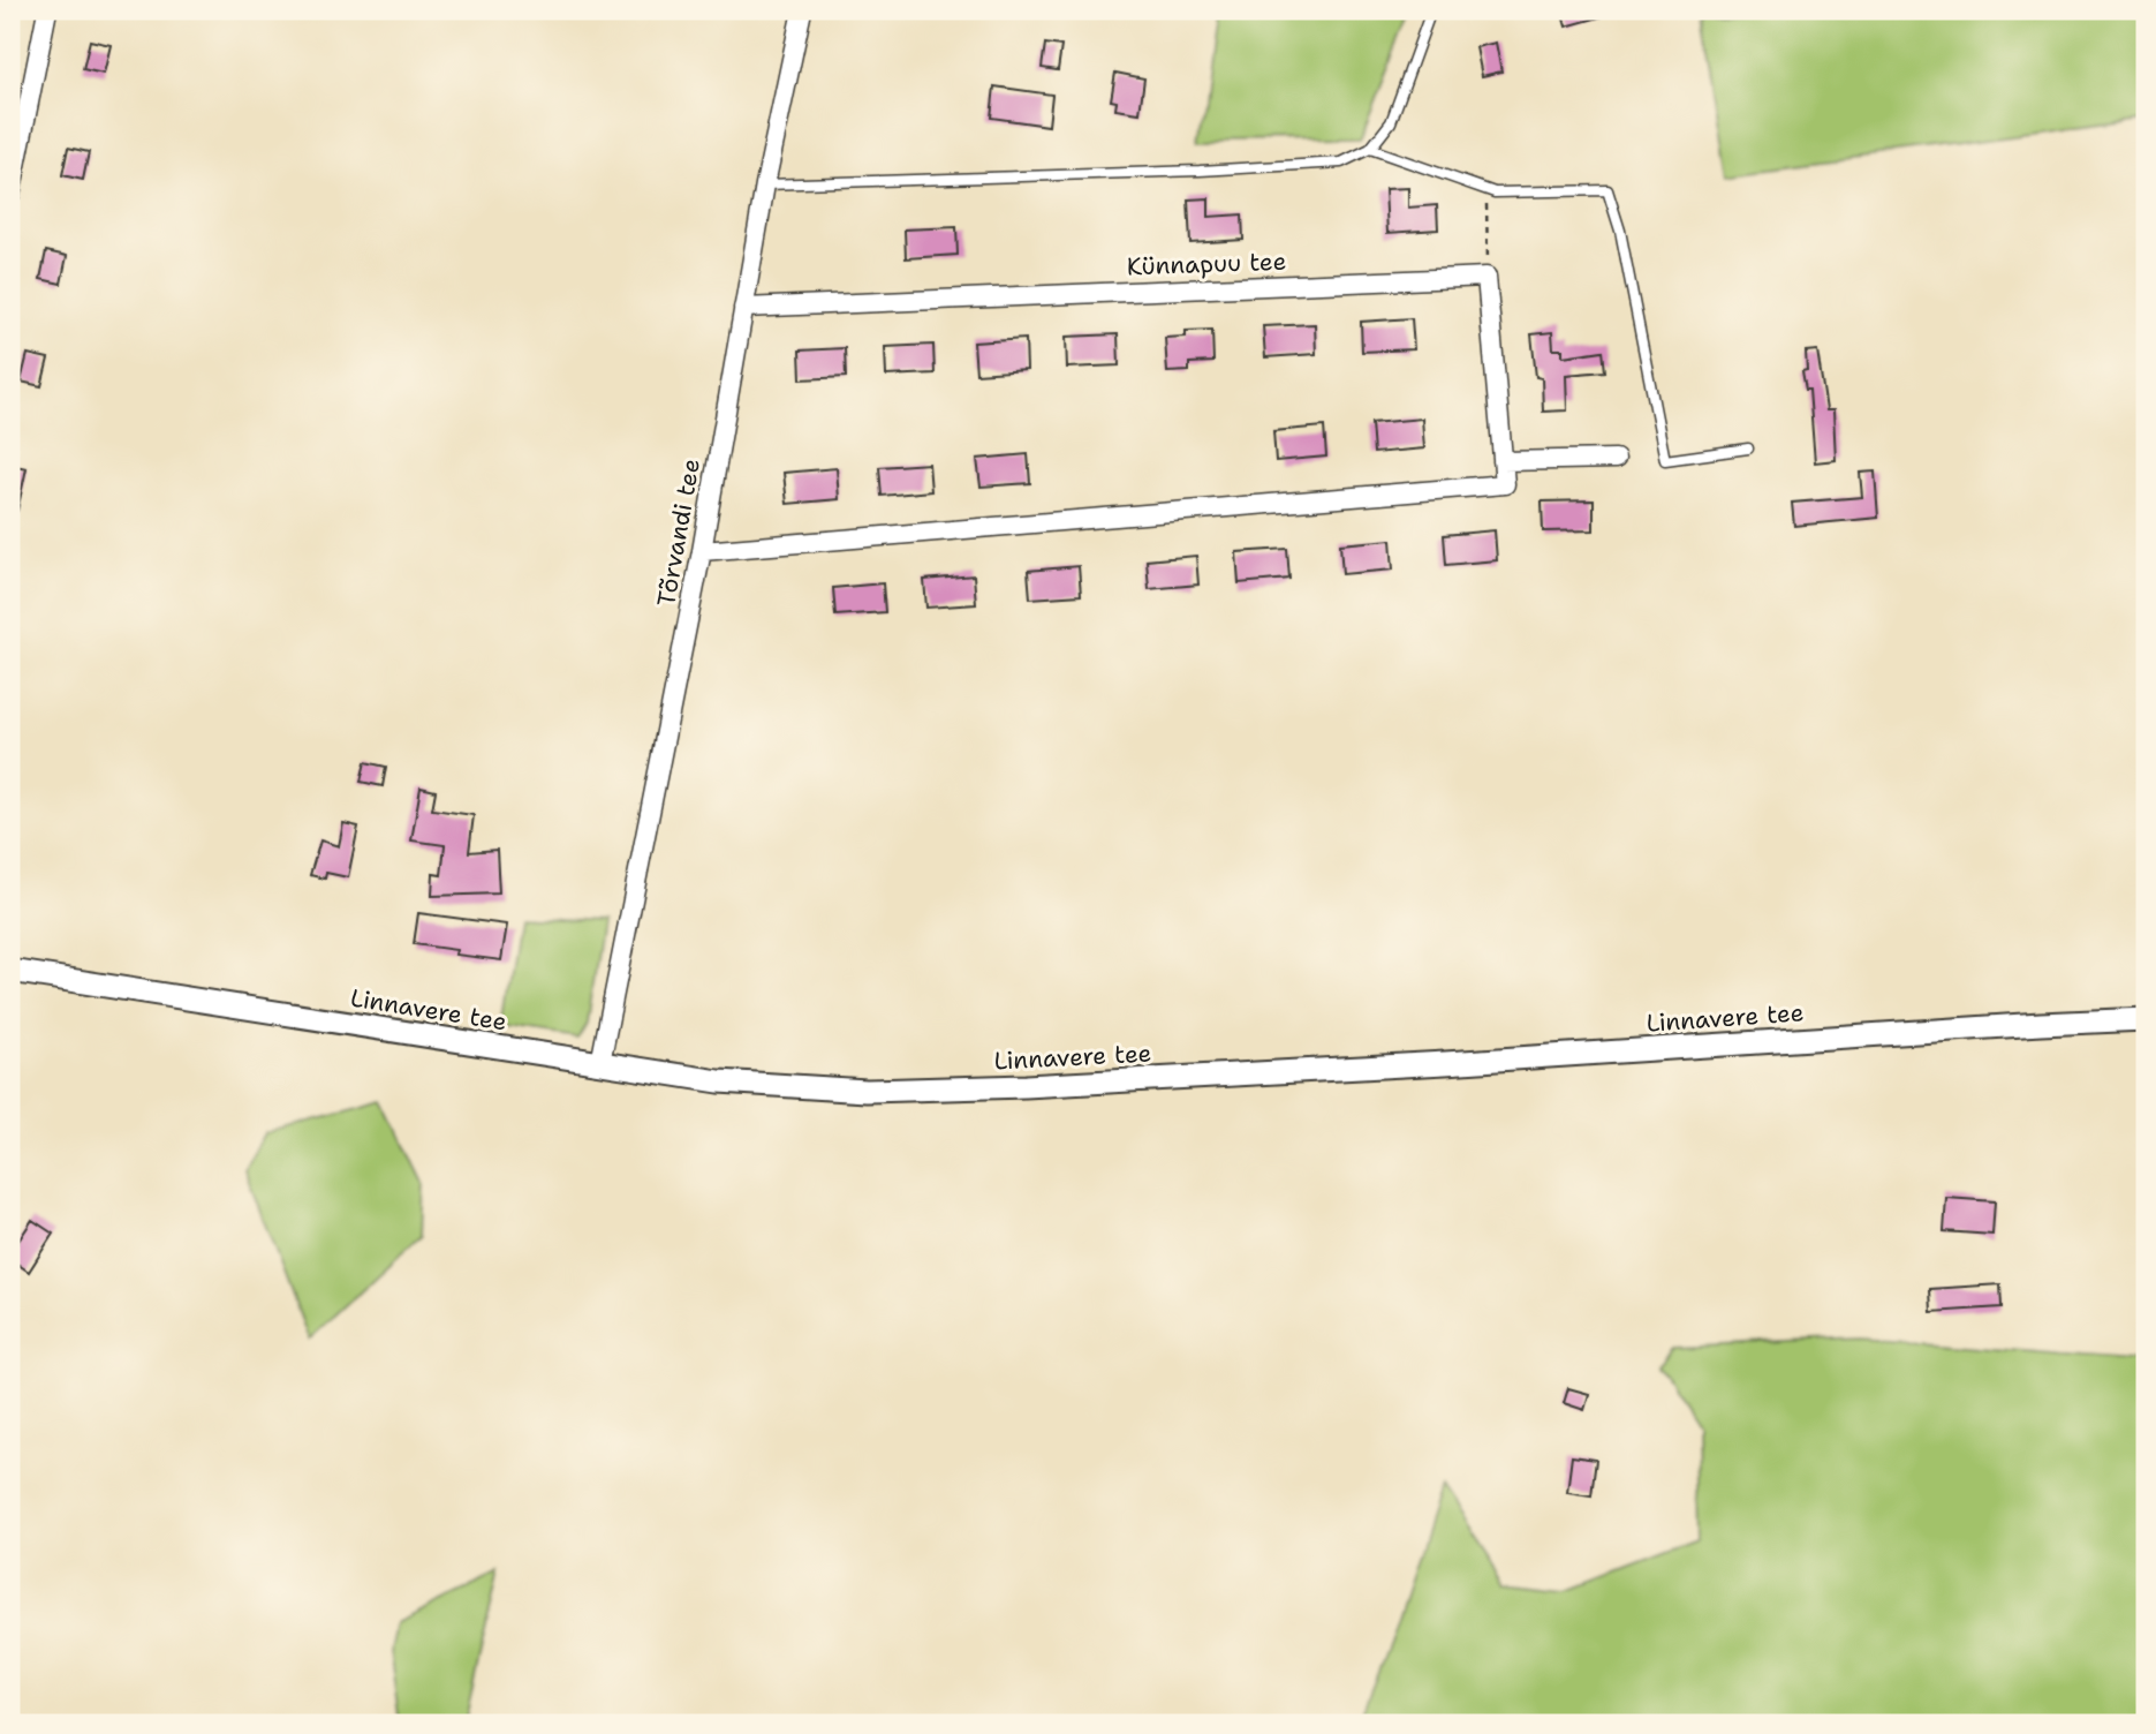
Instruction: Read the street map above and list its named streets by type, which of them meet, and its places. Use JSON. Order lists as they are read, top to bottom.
{
  "streets": {
    "street": ["Künnapuu tee", "Tõrvandi tee", "Linnavere tee"]
  },
  "crossings": [
    ["Künnapuu tee", "Tõrvandi tee"],
    ["Tõrvandi tee", "Linnavere tee"]
  ]
}
